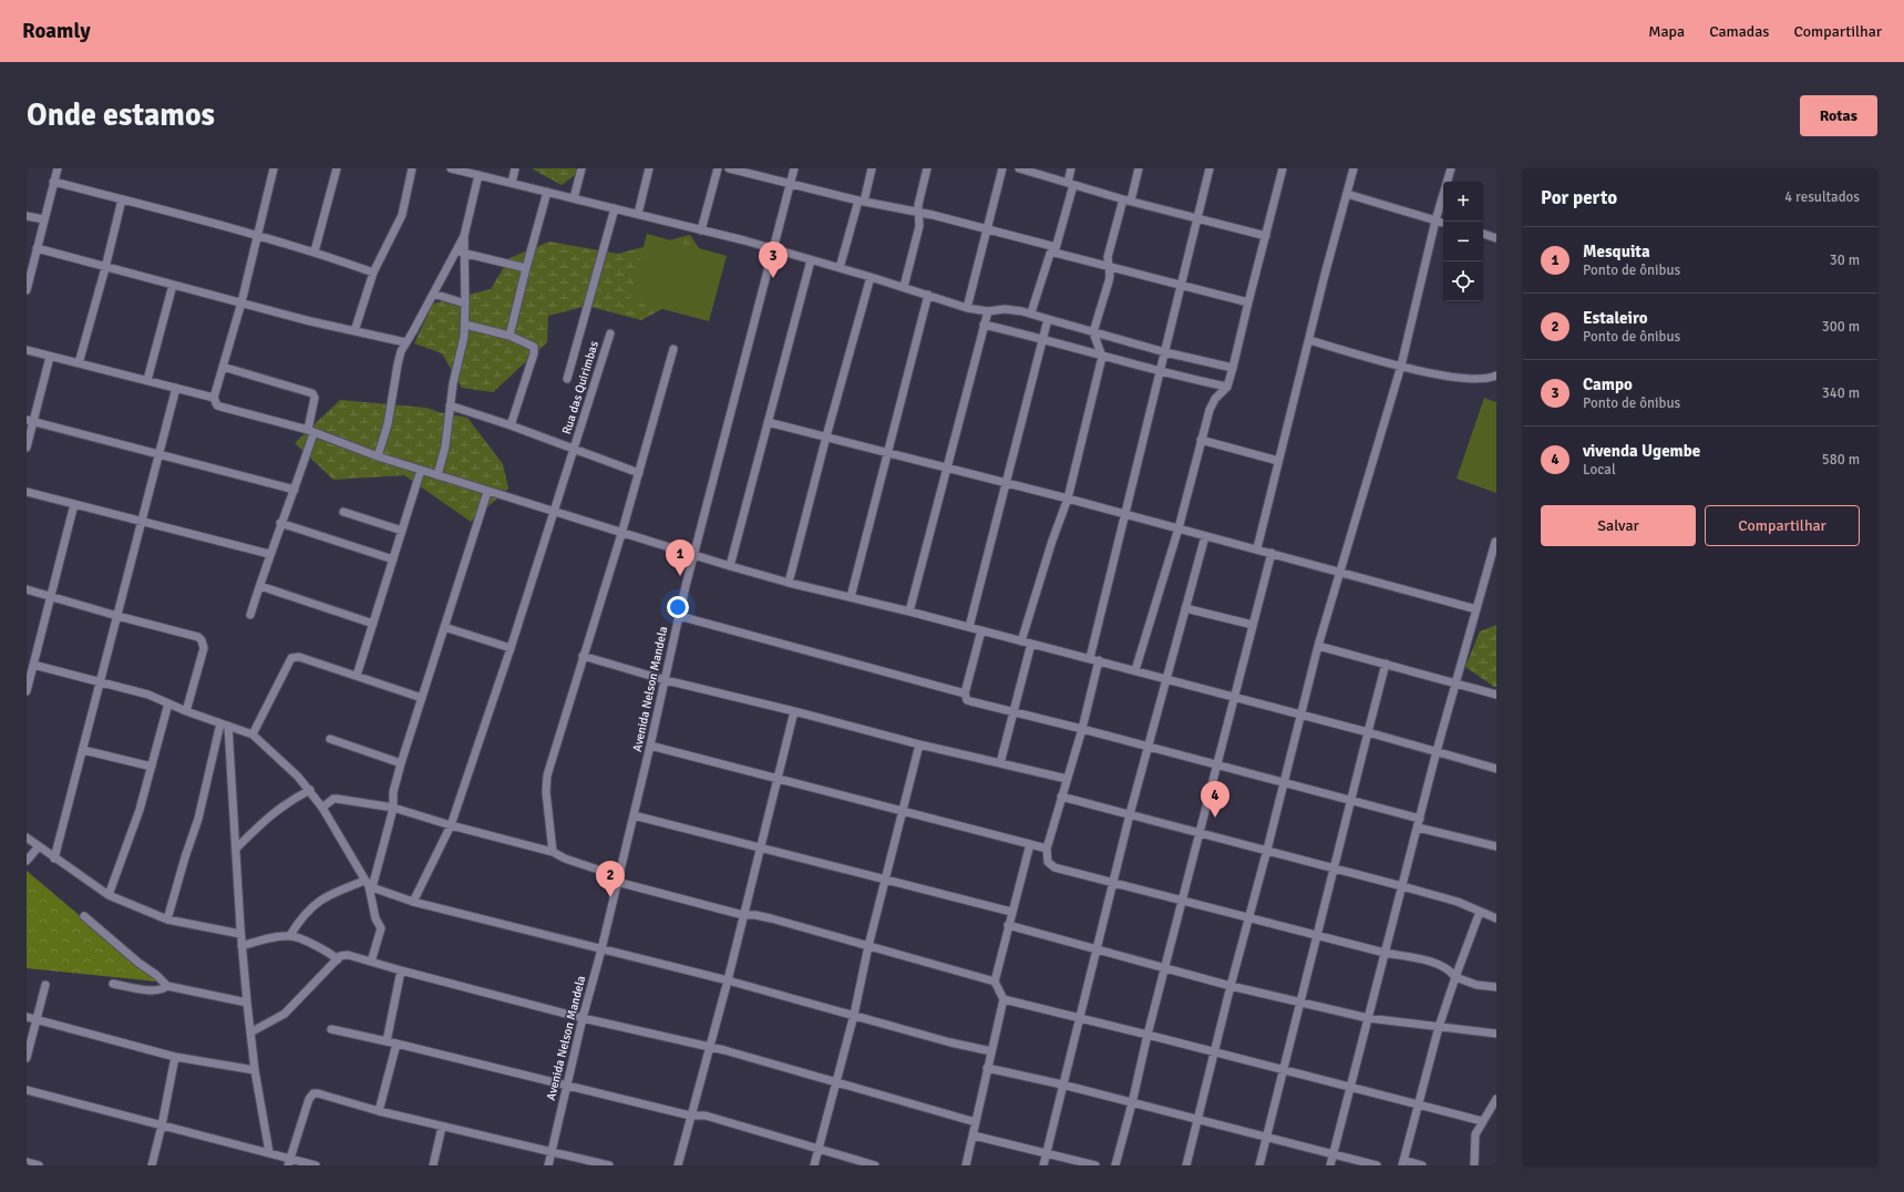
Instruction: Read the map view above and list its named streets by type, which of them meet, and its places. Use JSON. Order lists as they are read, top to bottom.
{
  "streets": {
    "street": ["Rua das Quirimbas", "Avenida Nelson Mandela"]
  },
  "page": {
    "header": "Roamly",
    "nav": ["Mapa", "Camadas", "Compartilhar"],
    "buttons": [
      "Rotas",
      ["Salvar", "Compartilhar"]
    ],
    "title": "Onde estamos",
    "heading": ["Por perto", "4 resultados"],
    "map_buttons": ["+", "−"],
    "list": [
      {
        "mark": "1",
        "name": "Mesquita",
        "note": "Ponto de ônibus",
        "value": "30 m"
      },
      {
        "mark": "2",
        "name": "Estaleiro",
        "note": "Ponto de ônibus",
        "value": "300 m"
      },
      {
        "mark": "3",
        "name": "Campo",
        "note": "Ponto de ônibus",
        "value": "340 m"
      },
      {
        "mark": "4",
        "name": "vivenda Ugembe",
        "note": "Local",
        "value": "580 m"
      }
    ],
    "pins": [
      "3",
      "1",
      "4",
      "2"
    ]
  }
}
